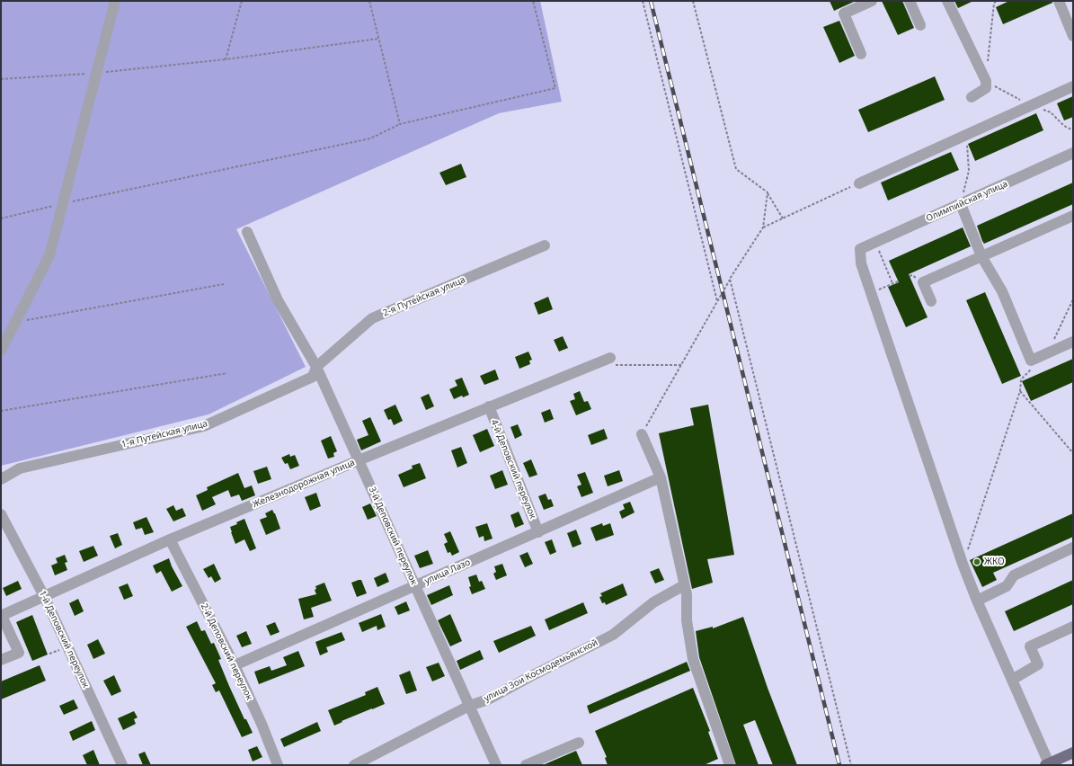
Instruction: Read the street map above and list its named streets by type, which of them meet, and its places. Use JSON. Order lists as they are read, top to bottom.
{
  "streets": {
    "street": [
      "Олимпийская улица",
      "2-я Путейская улица",
      "1-я Путейская улица",
      "4-й Деповский переулок",
      "Железнодорожная улица",
      "3-й Деповский переулок",
      "улица Лазо",
      "1-й Деповский переулок",
      "2-й Деповский переулок",
      "улица Зои Космодемьянской"
    ]
  },
  "crossings": [
    ["2-я Путейская улица", "1-я Путейская улица"],
    ["2-я Путейская улица", "3-й Деповский переулок"],
    ["1-я Путейская улица", "3-й Деповский переулок"],
    ["4-й Деповский переулок", "Железнодорожная улица"],
    ["4-й Деповский переулок", "улица Лазо"],
    ["Железнодорожная улица", "3-й Деповский переулок"],
    ["Железнодорожная улица", "1-й Деповский переулок"],
    ["Железнодорожная улица", "2-й Деповский переулок"],
    ["3-й Деповский переулок", "улица Лазо"],
    ["3-й Деповский переулок", "улица Зои Космодемьянской"],
    ["улица Лазо", "2-й Деповский переулок"]
  ],
  "places": ["ЖКО"]
}
